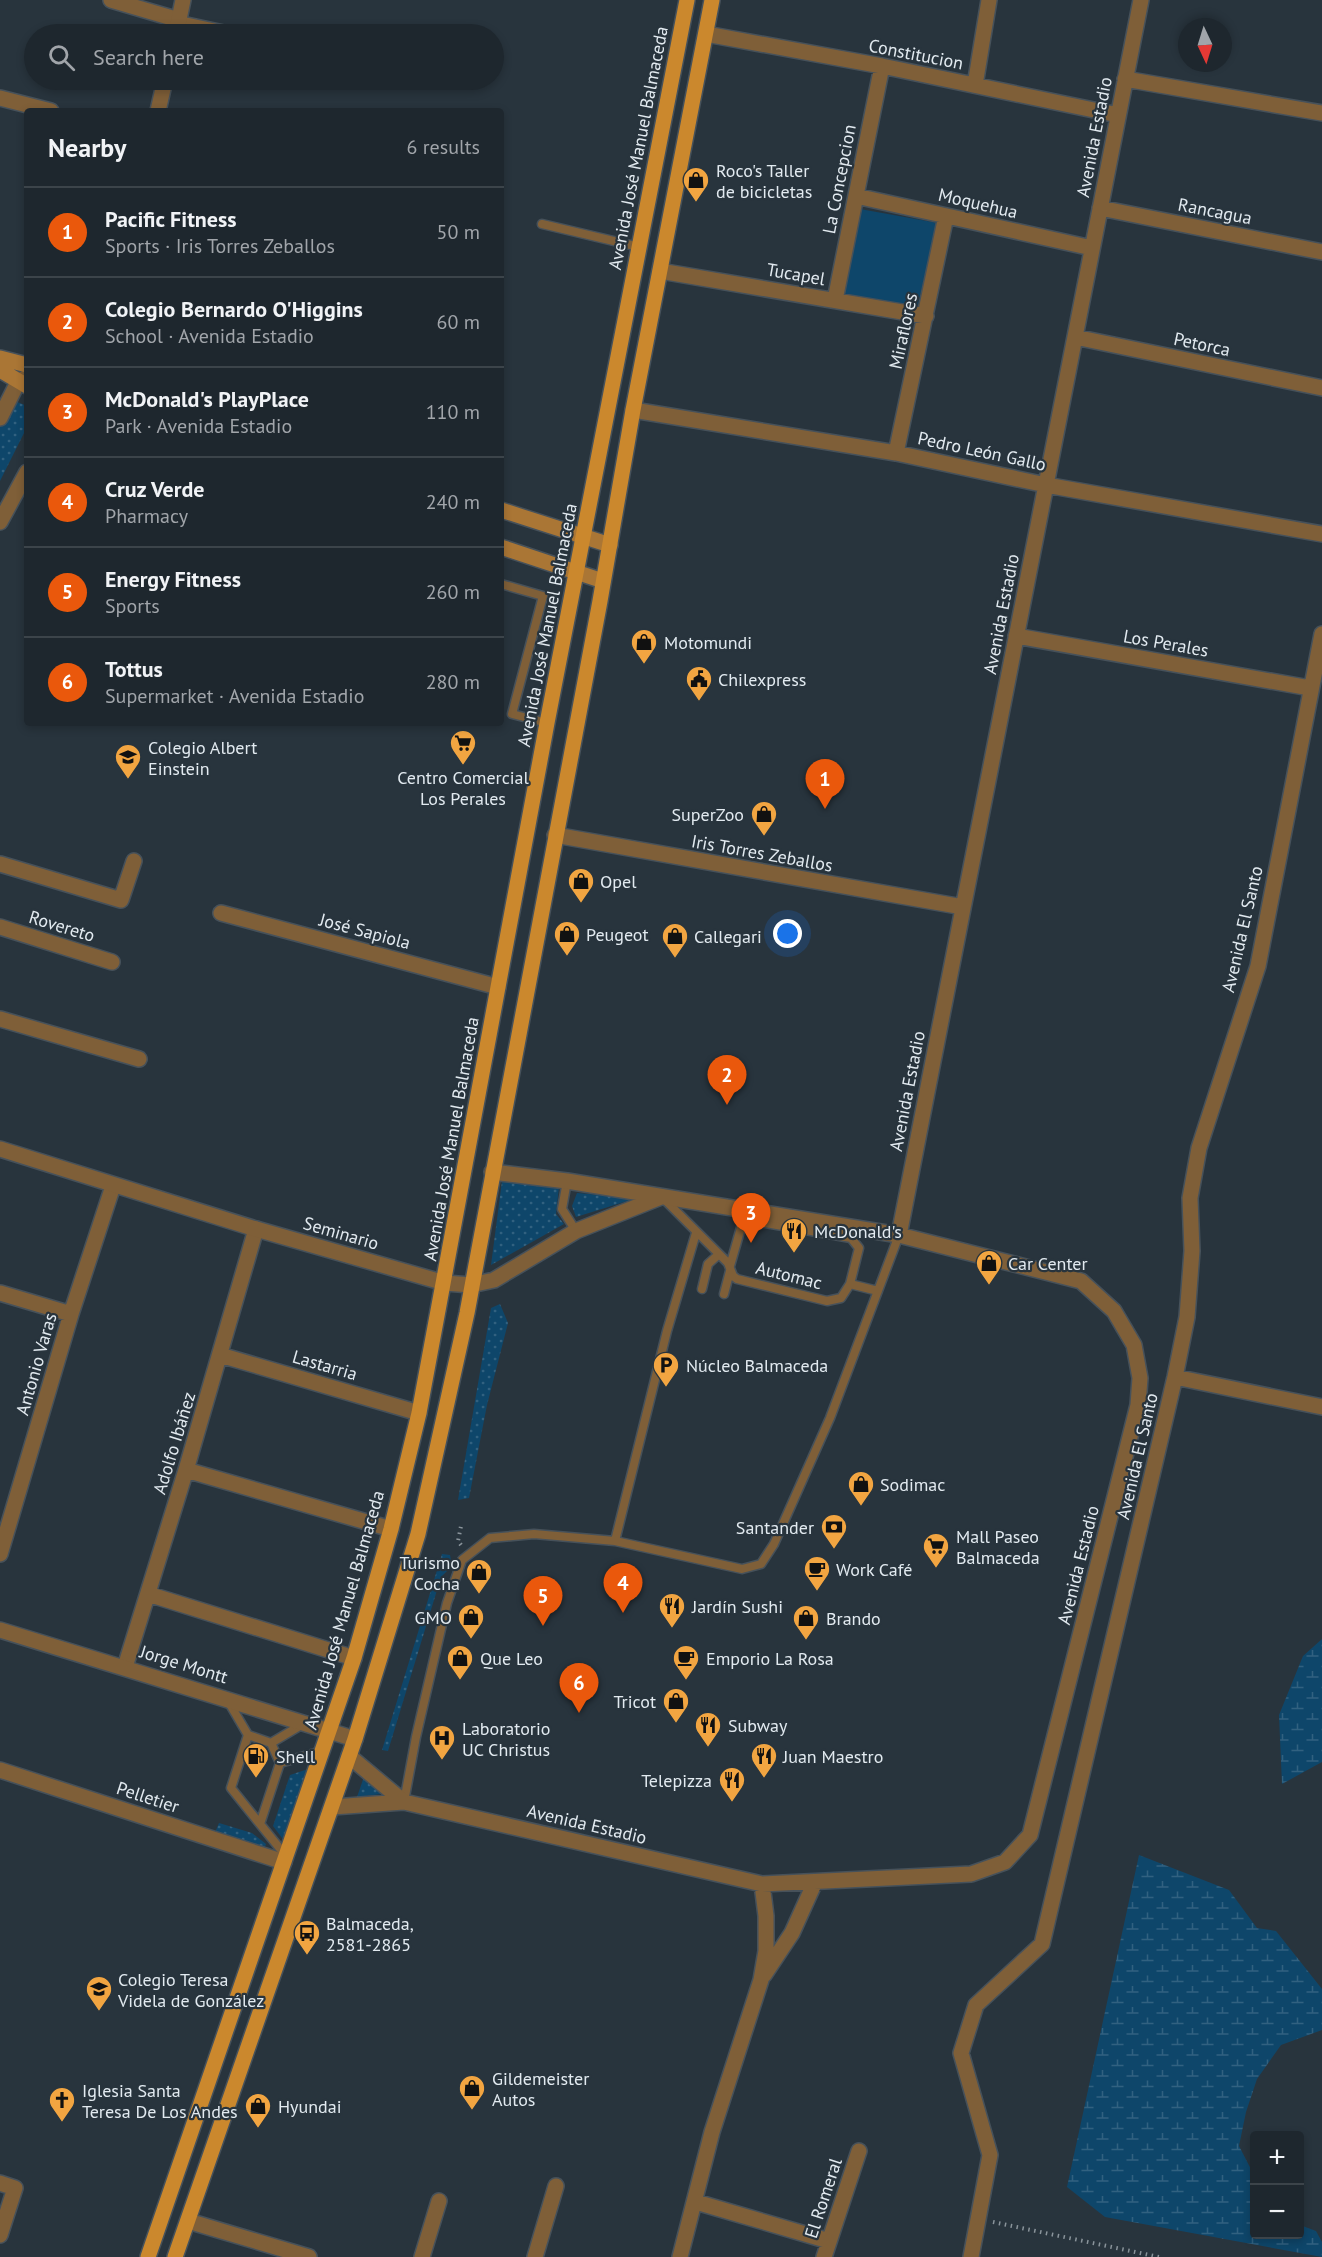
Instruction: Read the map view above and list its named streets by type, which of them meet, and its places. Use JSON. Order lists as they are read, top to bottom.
{
  "streets": {
    "main road": ["Avenida José Manuel Balmaceda"],
    "street": [
      "Constitucion",
      "Avenida Estadio",
      "La Concepcion",
      "Moquehua",
      "Rancagua",
      "Tucapel",
      "Miraflores",
      "Petorca",
      "Pedro León Gallo",
      "Los Perales",
      "Iris Torres Zeballos",
      "Rovereto",
      "Avenida El Santo",
      "José Sapiola",
      "Seminario",
      "Antonio Varas",
      "Lastarria",
      "Adolfo Ibáñez",
      "Jorge Montt",
      "Pelletier",
      "El Romeral"
    ],
    "lane": ["Automac"]
  },
  "crossings": [
    ["Constitucion", "Avenida Estadio"],
    ["Constitucion", "La Concepcion"],
    ["Avenida Estadio", "Moquehua"],
    ["Avenida Estadio", "Rancagua"],
    ["Avenida Estadio", "Petorca"],
    ["Avenida Estadio", "Pedro León Gallo"],
    ["Avenida Estadio", "Los Perales"],
    ["Avenida Estadio", "Iris Torres Zeballos"],
    ["Avenida Estadio", "Seminario"],
    ["Avenida Estadio", "Automac"],
    ["Avenida José Manuel Balmaceda", "José Sapiola"],
    ["Avenida José Manuel Balmaceda", "Seminario"],
    ["Avenida José Manuel Balmaceda", "Lastarria"],
    ["Avenida José Manuel Balmaceda", "Jorge Montt"],
    ["Avenida José Manuel Balmaceda", "Pelletier"],
    ["La Concepcion", "Moquehua"],
    ["La Concepcion", "Tucapel"],
    ["Moquehua", "Miraflores"],
    ["Tucapel", "Miraflores"],
    ["Miraflores", "Pedro León Gallo"],
    ["Los Perales", "Avenida El Santo"],
    ["Seminario", "Automac"],
    ["Seminario", "Antonio Varas"],
    ["Seminario", "Adolfo Ibáñez"],
    ["Lastarria", "Adolfo Ibáñez"],
    ["Adolfo Ibáñez", "Jorge Montt"]
  ],
  "places": {
    "shop": [
      "Roco's Taller de bicicletas",
      "Motomundi",
      "SuperZoo",
      "Opel",
      "Peugeot",
      "Callegari",
      "Car Center",
      "Sodimac",
      "Turismo Cocha",
      "GMO",
      "Brando",
      "Que Leo",
      "Tricot",
      "Gildemeister Autos",
      "Hyundai"
    ],
    "public building": ["Chilexpress"],
    "supermarket": ["Centro Comercial Los Perales", "Mall Paseo Balmaceda"],
    "school or university": ["Colegio Albert Einstein", "Colegio Teresa Videla de González"],
    "restaurant": [
      "McDonald's",
      "Jardín Sushi",
      "Subway",
      "Juan Maestro",
      "Telepizza"
    ],
    "parking": ["Núcleo Balmaceda"],
    "bank": ["Santander"],
    "cafe": ["Work Café", "Emporio La Rosa"],
    "hospital": ["Laboratorio UC Christus"],
    "fuel station": ["Shell"],
    "bus stop": ["Balmaceda, 2581-2865"],
    "church": ["Iglesia Santa Teresa De Los Andes"]
  },
  "north": "bottom",
  "page": {
    "search": "Search here",
    "heading": ["Nearby", "6 results"],
    "list": [
      {
        "mark": "1",
        "name": "Pacific Fitness",
        "note": "Sports · Iris Torres Zeballos",
        "value": "50 m"
      },
      {
        "mark": "2",
        "name": "Colegio Bernardo O'Higgins",
        "note": "School · Avenida Estadio",
        "value": "60 m"
      },
      {
        "mark": "3",
        "name": "McDonald's PlayPlace",
        "note": "Park · Avenida Estadio",
        "value": "110 m"
      },
      {
        "mark": "4",
        "name": "Cruz Verde",
        "note": "Pharmacy",
        "value": "240 m"
      },
      {
        "mark": "5",
        "name": "Energy Fitness",
        "note": "Sports",
        "value": "260 m"
      },
      {
        "mark": "6",
        "name": "Tottus",
        "note": "Supermarket · Avenida Estadio",
        "value": "280 m"
      }
    ],
    "pins": [
      "1",
      "2",
      "3",
      "4",
      "5",
      "6"
    ],
    "map_buttons": ["+", "−"]
  }
}
